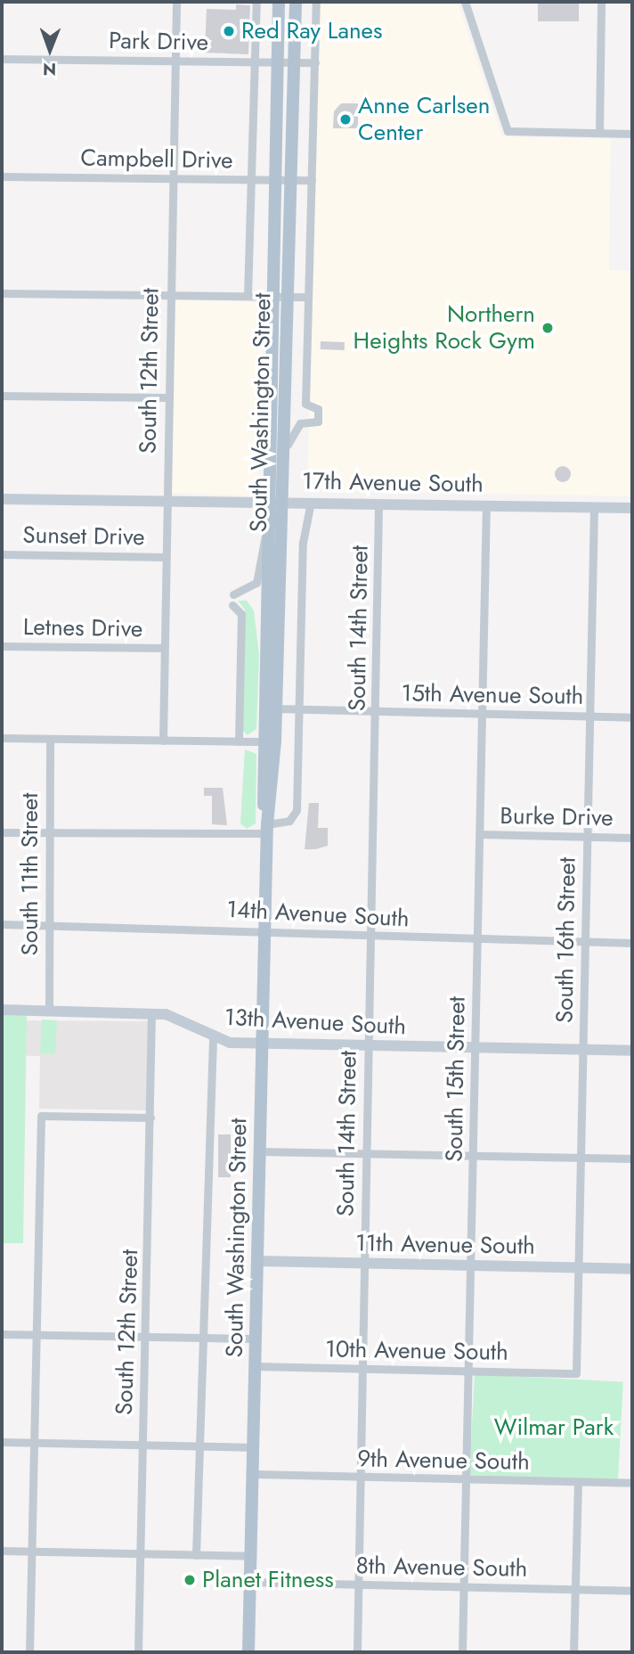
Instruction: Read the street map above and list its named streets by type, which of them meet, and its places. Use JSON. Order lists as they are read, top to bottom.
{
  "streets": {
    "main road": ["South Washington Street"],
    "street": [
      "Park Drive",
      "Campbell Drive",
      "South 12th Street",
      "17th Avenue South",
      "Sunset Drive",
      "Letnes Drive",
      "South 14th Street",
      "15th Avenue South",
      "Burke Drive",
      "South 11th Street",
      "14th Avenue South",
      "South 16th Street",
      "13th Avenue South",
      "South 15th Street",
      "11th Avenue South",
      "10th Avenue South",
      "9th Avenue South",
      "8th Avenue South"
    ]
  },
  "crossings": [
    ["Park Drive", "South 12th Street"],
    ["Park Drive", "South Washington Street"],
    ["Campbell Drive", "South 12th Street"],
    ["Campbell Drive", "South Washington Street"],
    ["South 12th Street", "17th Avenue South"],
    ["South 12th Street", "Sunset Drive"],
    ["South 12th Street", "Letnes Drive"],
    ["South 12th Street", "13th Avenue South"],
    ["South Washington Street", "17th Avenue South"],
    ["South Washington Street", "15th Avenue South"],
    ["South Washington Street", "14th Avenue South"],
    ["South Washington Street", "13th Avenue South"],
    ["South Washington Street", "11th Avenue South"],
    ["South Washington Street", "10th Avenue South"],
    ["South Washington Street", "9th Avenue South"],
    ["South Washington Street", "8th Avenue South"],
    ["17th Avenue South", "South 14th Street"],
    ["17th Avenue South", "South 16th Street"],
    ["17th Avenue South", "South 15th Street"],
    ["South 14th Street", "15th Avenue South"],
    ["South 14th Street", "14th Avenue South"],
    ["South 14th Street", "13th Avenue South"],
    ["South 14th Street", "11th Avenue South"],
    ["South 14th Street", "10th Avenue South"],
    ["South 14th Street", "9th Avenue South"],
    ["South 14th Street", "8th Avenue South"],
    ["15th Avenue South", "South 16th Street"],
    ["15th Avenue South", "South 15th Street"],
    ["Burke Drive", "South 16th Street"],
    ["Burke Drive", "South 15th Street"],
    ["South 11th Street", "14th Avenue South"],
    ["South 11th Street", "13th Avenue South"],
    ["14th Avenue South", "South 16th Street"],
    ["14th Avenue South", "South 15th Street"],
    ["South 16th Street", "13th Avenue South"],
    ["South 16th Street", "11th Avenue South"],
    ["South 16th Street", "10th Avenue South"],
    ["13th Avenue South", "South 15th Street"],
    ["South 15th Street", "11th Avenue South"],
    ["South 15th Street", "10th Avenue South"],
    ["South 15th Street", "9th Avenue South"],
    ["South 15th Street", "8th Avenue South"]
  ],
  "parks": ["Wilmar Park"],
  "places": [
    "Red Ray Lanes",
    "Anne Carlsen Center",
    "Northern Heights Rock Gym",
    "Planet Fitness"
  ],
  "north": "bottom"
}
